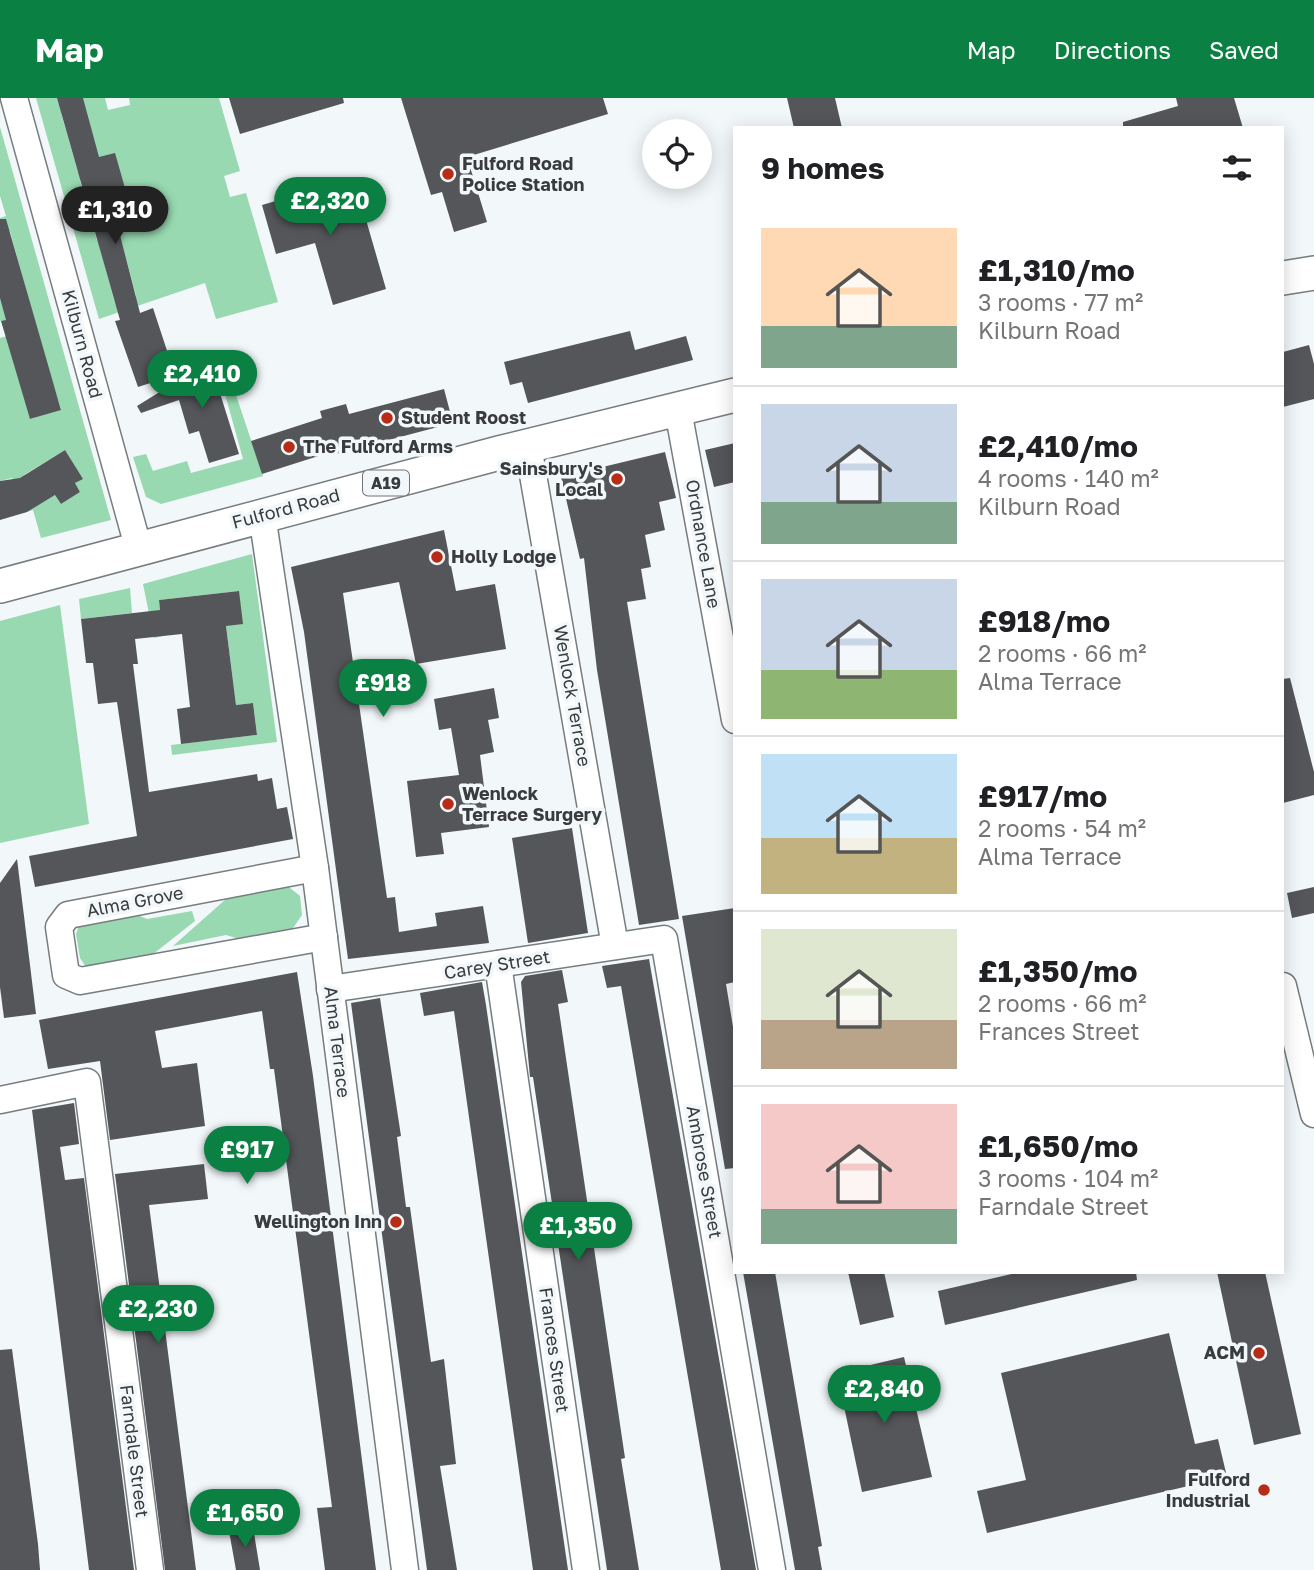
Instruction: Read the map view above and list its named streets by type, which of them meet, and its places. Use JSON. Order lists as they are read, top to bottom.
{
  "streets": {
    "main road": ["A19", "Fulford Road"],
    "street": [
      "Kilburn Road",
      "Ordnance Lane",
      "Wenlock Terrace",
      "Alma Grove",
      "Carey Street",
      "Alma Terrace",
      "Ambrose Street",
      "Frances Street",
      "Farndale Street"
    ]
  },
  "crossings": [
    ["Kilburn Road", "Fulford Road"],
    ["Fulford Road", "Ordnance Lane"],
    ["Fulford Road", "Wenlock Terrace"],
    ["Fulford Road", "Alma Terrace"],
    ["Wenlock Terrace", "Carey Street"],
    ["Alma Grove", "Alma Terrace"],
    ["Carey Street", "Alma Terrace"],
    ["Carey Street", "Ambrose Street"],
    ["Carey Street", "Frances Street"]
  ],
  "places": [
    "Fulford Road Police Station",
    "Student Roost",
    "The Fulford Arms",
    "Sainsbury's Local",
    "Holly Lodge",
    "Wenlock Terrace Surgery",
    "Wellington Inn",
    "ACM",
    "Fulford Industrial"
  ],
  "page": {
    "header": "Map",
    "nav": ["Map", "Directions", "Saved"],
    "heading": "9 homes",
    "price": [
      "£2,320",
      "£1,310",
      "£2,410",
      "£918",
      "£917",
      "£1,350",
      "£2,230",
      "£2,840",
      "£1,650"
    ],
    "list": [
      {
        "name": "£1,310/mo",
        "note": "3 rooms · 77 m² · Kilburn Road"
      },
      {
        "name": "£2,410/mo",
        "note": "4 rooms · 140 m² · Kilburn Road"
      },
      {
        "name": "£918/mo",
        "note": "2 rooms · 66 m² · Alma Terrace"
      },
      {
        "name": "£917/mo",
        "note": "2 rooms · 54 m² · Alma Terrace"
      },
      {
        "name": "£1,350/mo",
        "note": "2 rooms · 66 m² · Frances Street"
      },
      {
        "name": "£1,650/mo",
        "note": "3 rooms · 104 m² · Farndale Street"
      }
    ]
  }
}
